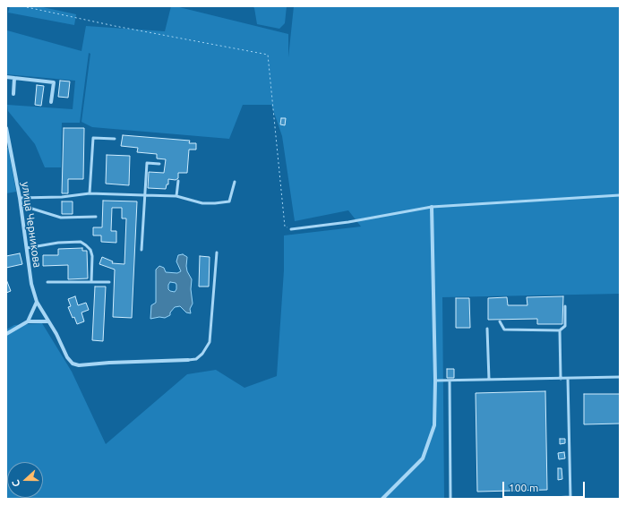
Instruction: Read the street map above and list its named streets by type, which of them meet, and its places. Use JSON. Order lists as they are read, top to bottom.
{
  "streets": {
    "street": ["улица Черникова"]
  },
  "scale_bar": "100 m",
  "north": "left"
}
